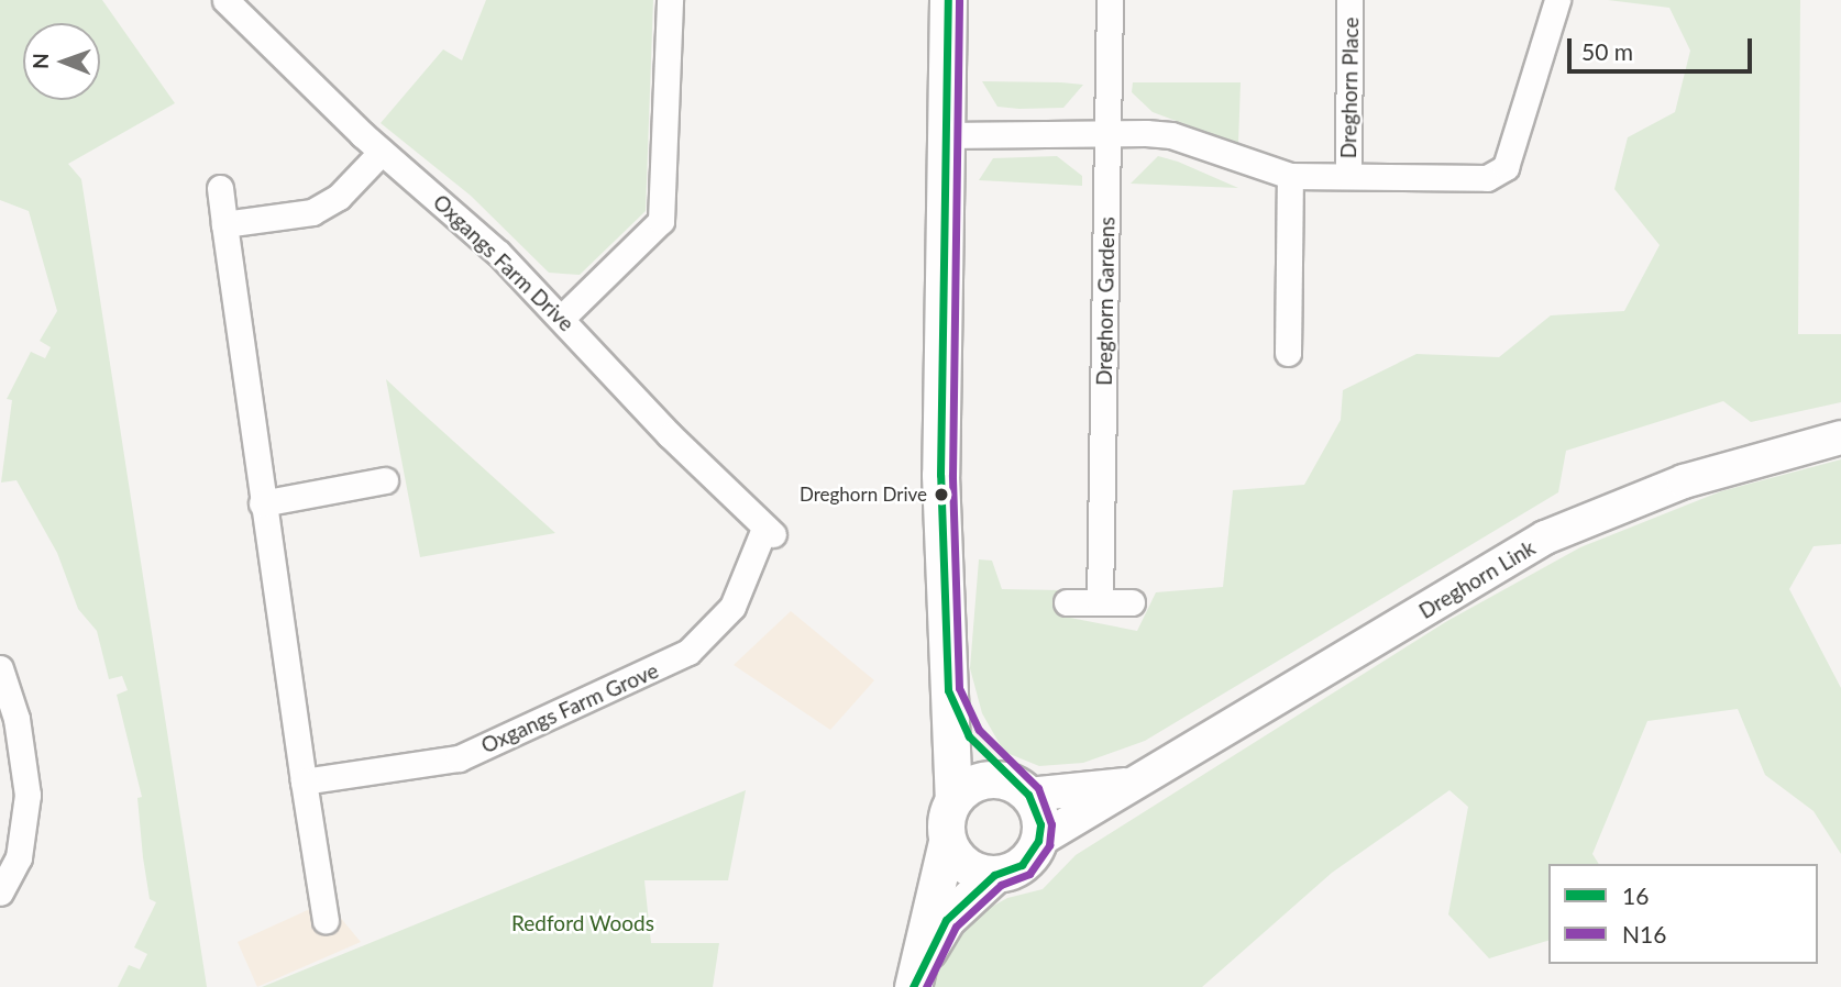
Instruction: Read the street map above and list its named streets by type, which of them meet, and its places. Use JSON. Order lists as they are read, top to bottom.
{
  "streets": {
    "street": [
      "Dreghorn Place",
      "Oxgangs Farm Drive",
      "Dreghorn Gardens",
      "Dreghorn Link",
      "Oxgangs Farm Grove"
    ]
  },
  "crossings": [
    ["Oxgangs Farm Drive", "Oxgangs Farm Grove"]
  ],
  "parks": ["Redford Woods"],
  "places": ["Dreghorn Drive"],
  "lines": ["transit line 16", "transit line N16"],
  "legend": ["16", "N16"],
  "scale_bar": "50 m",
  "north": "left"
}
